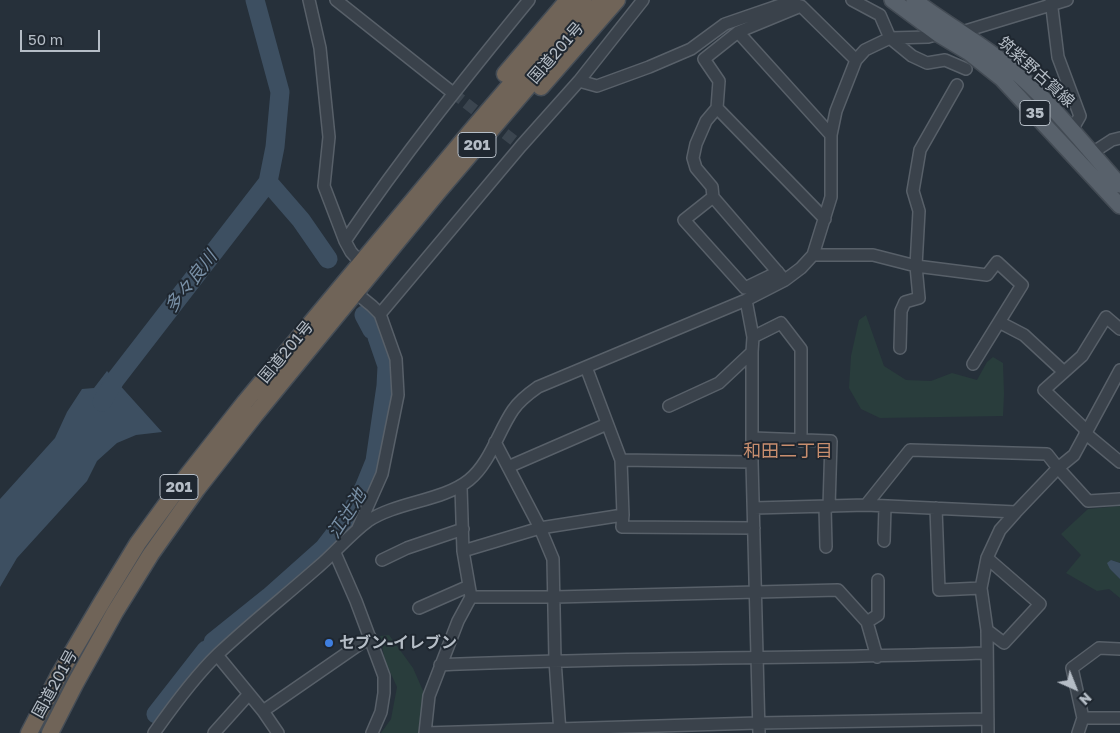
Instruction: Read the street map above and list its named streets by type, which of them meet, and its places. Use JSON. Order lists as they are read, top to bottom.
{
  "streets": {
    "highway": ["国道201号", "201"],
    "main road": ["筑紫野古賀線", "35"]
  },
  "crossings": [
    ["国道201号", "201"]
  ],
  "districts": ["和田二丁目"],
  "water": ["多々良川", "江辻池"],
  "places": ["セブン-イレブン"],
  "scale_bar": "50 m",
  "north": "bottom right"
}
